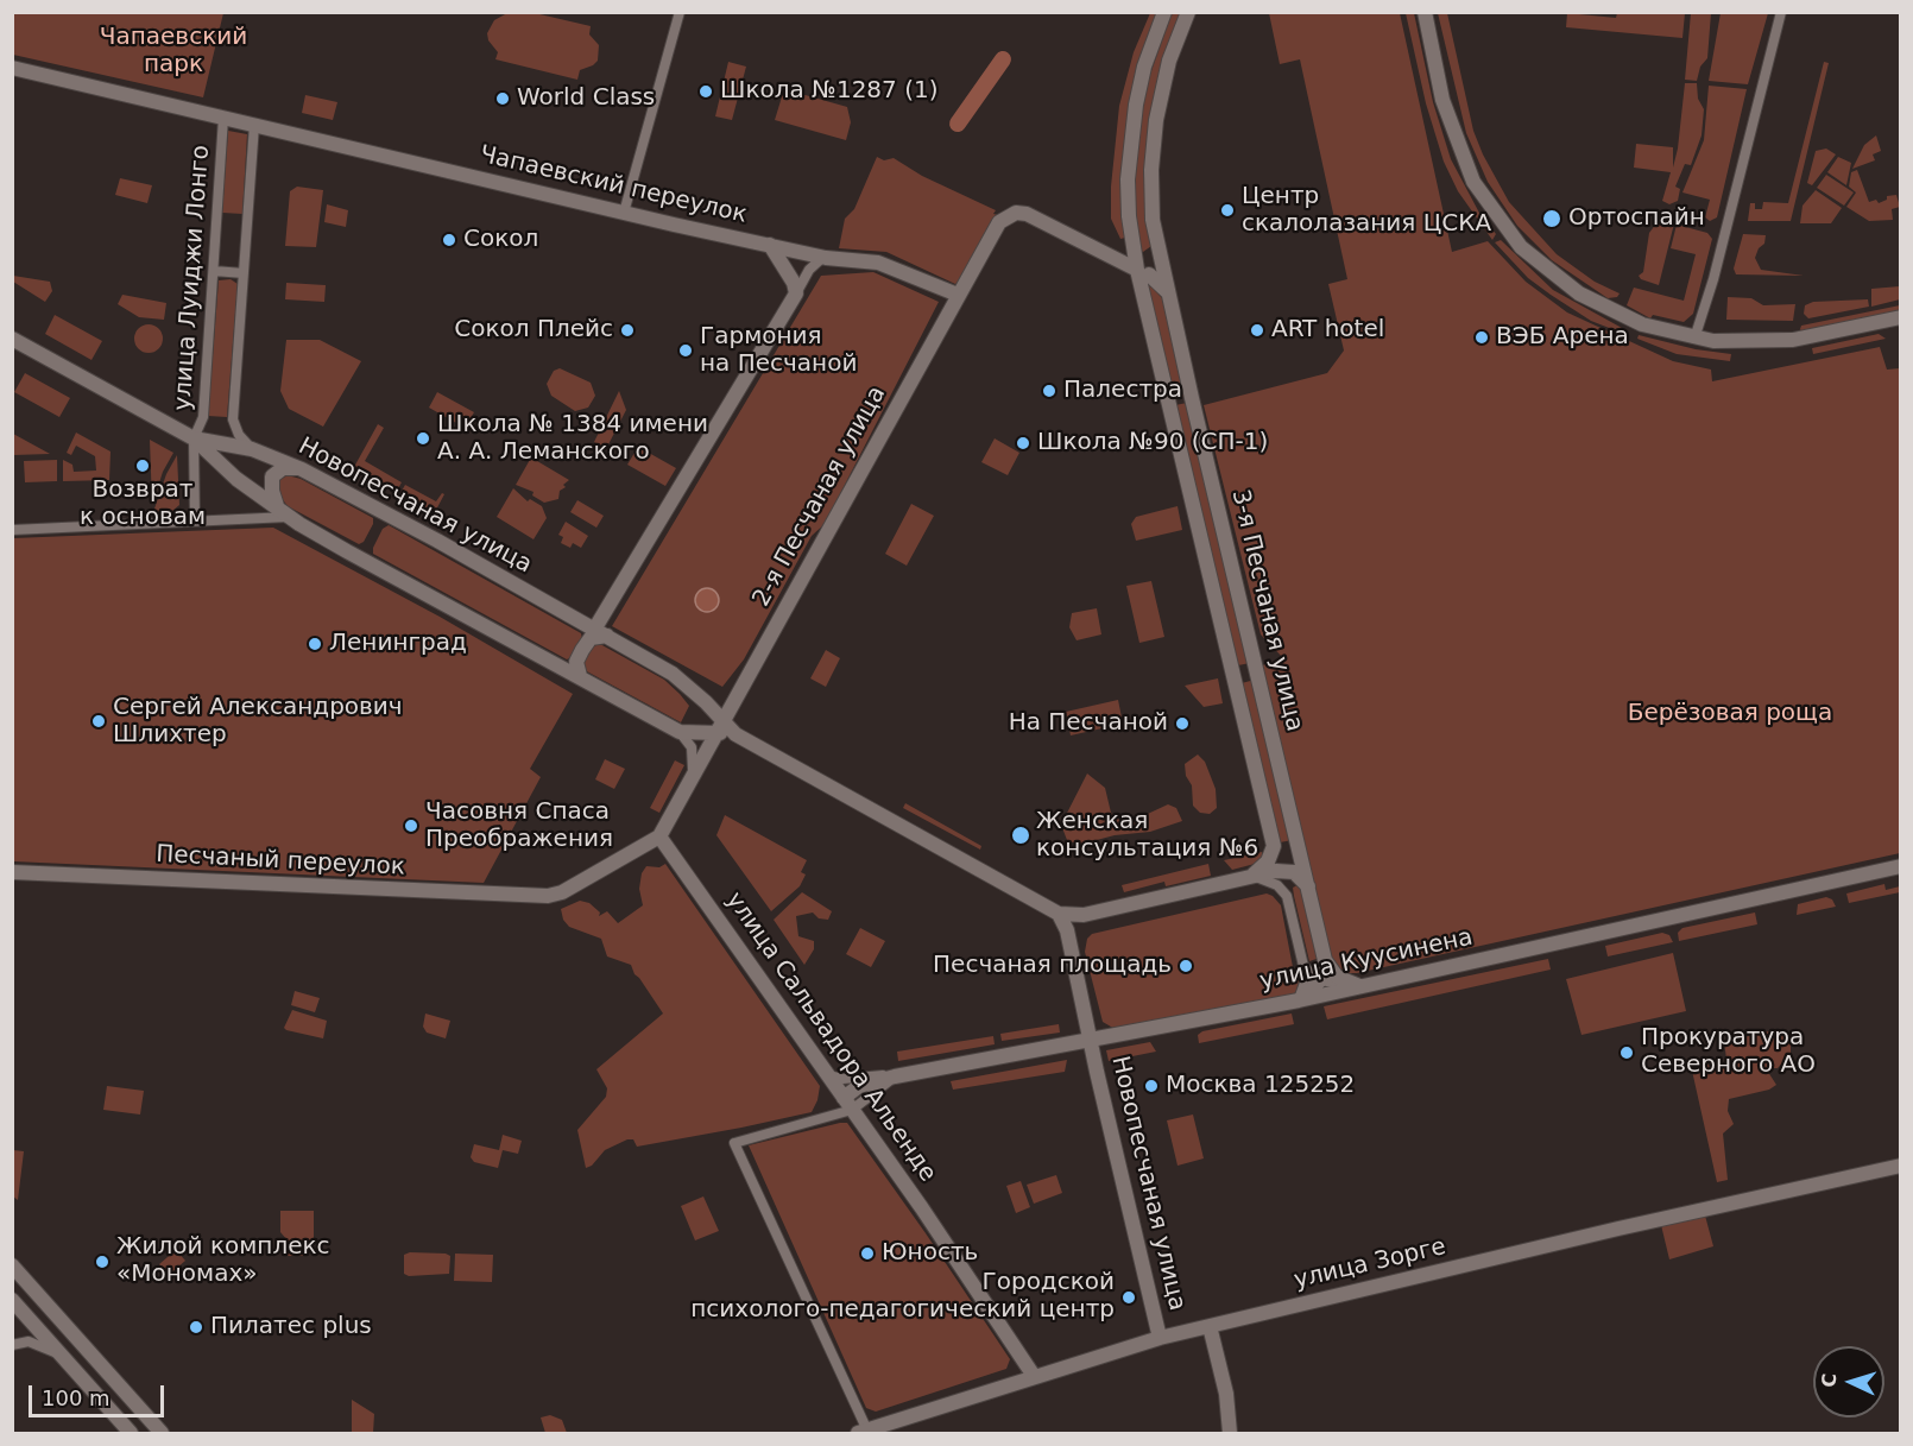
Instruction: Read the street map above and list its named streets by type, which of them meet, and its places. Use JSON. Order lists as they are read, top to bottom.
{
  "streets": {
    "street": [
      "Чапаевский переулок",
      "улица Луиджи Лонго",
      "2-я Песчаная улица",
      "Новопесчаная улица",
      "3-я Песчаная улица",
      "Песчаный переулок",
      "улица Куусинена",
      "улица Сальвадора Альенде",
      "улица Зорге"
    ]
  },
  "crossings": [
    ["Чапаевский переулок", "улица Луиджи Лонго"],
    ["Чапаевский переулок", "2-я Песчаная улица"],
    ["улица Луиджи Лонго", "Новопесчаная улица"],
    ["2-я Песчаная улица", "Новопесчаная улица"],
    ["Новопесчаная улица", "улица Куусинена"],
    ["Новопесчаная улица", "улица Зорге"],
    ["Песчаный переулок", "улица Сальвадора Альенде"],
    ["улица Куусинена", "улица Сальвадора Альенде"],
    ["улица Сальвадора Альенде", "улица Зорге"]
  ],
  "parks": ["Чапаевский парк", "Берёзовая роща"],
  "places": [
    "Школа №1287 (1)",
    "World Class",
    "Центр скалолазания ЦСКА",
    "Ортоспайн",
    "Сокол",
    "Сокол Плейс",
    "ART hotel",
    "ВЭБ Арена",
    "Гармония на Песчаной",
    "Палестра",
    "Школа № 1384 имени А. А. Леманского",
    "Школа №90 (СП-1)",
    "Возврат к основам",
    "Ленинград",
    "Сергей Александрович Шлихтер",
    "На Песчаной",
    "Часовня Спаса Преображения",
    "Женская консультация №6",
    "Песчаная площадь",
    "Прокуратура Северного АО",
    "Москва 125252",
    "Юность",
    "Жилой комплекс «Мономах»",
    "Городской психолого-педагогический центр",
    "Пилатес plus"
  ],
  "scale_bar": "100 m",
  "north": "left"
}
